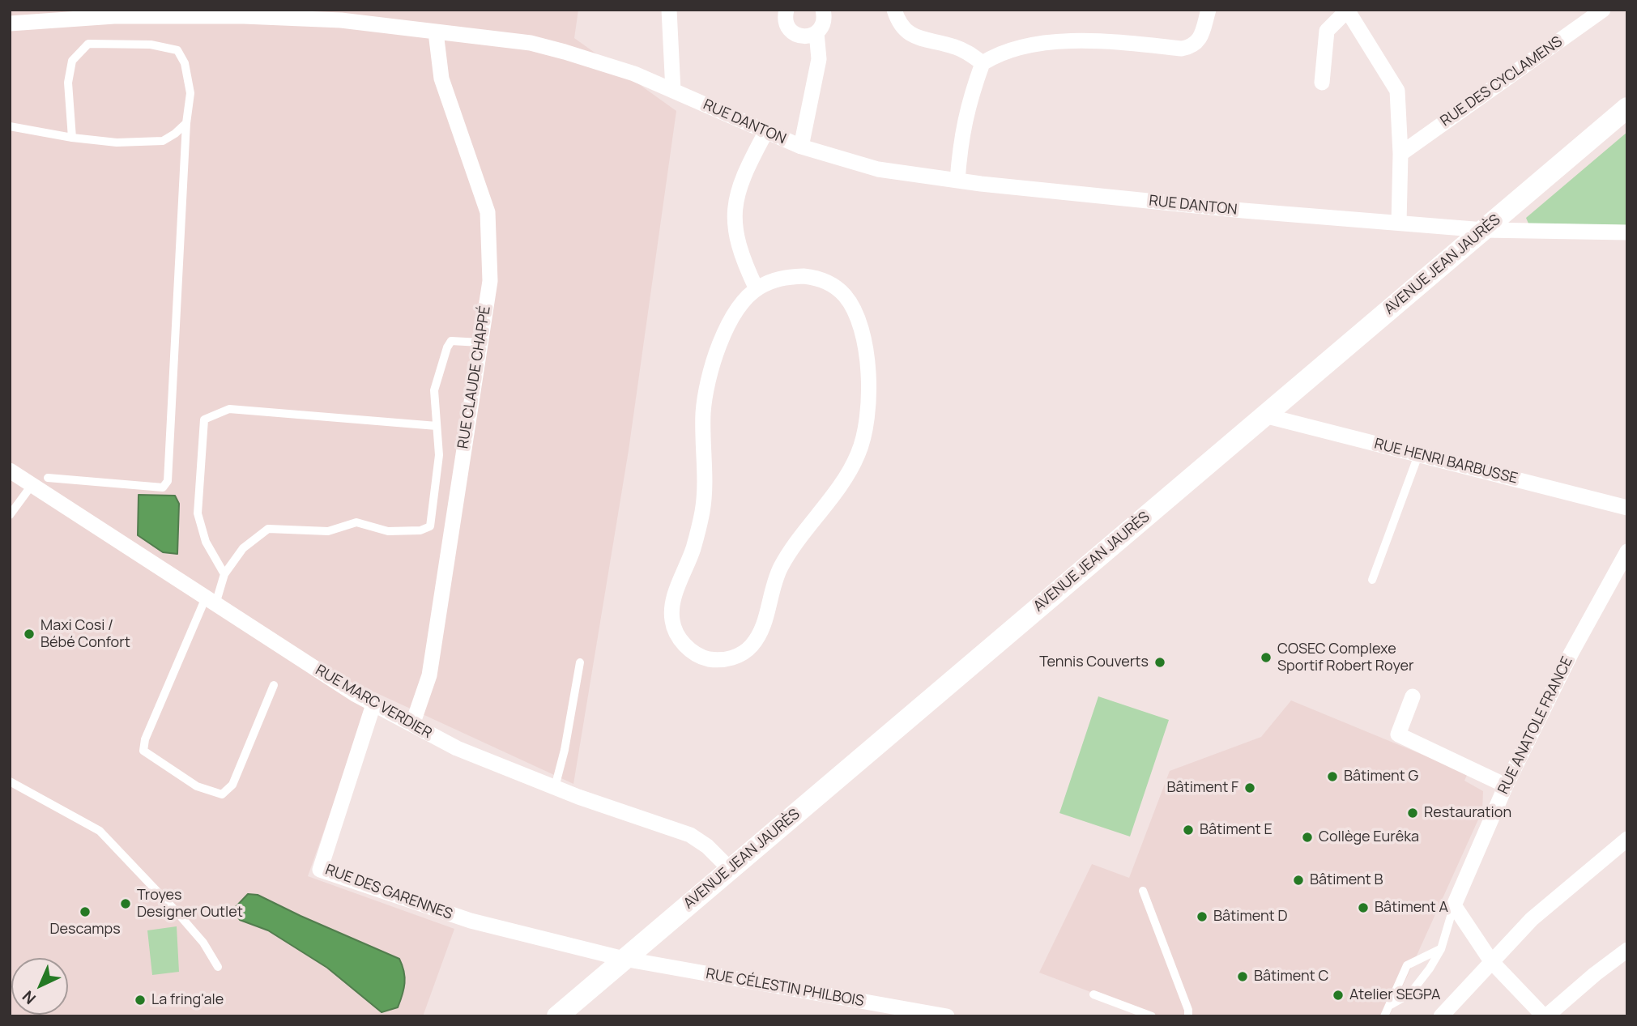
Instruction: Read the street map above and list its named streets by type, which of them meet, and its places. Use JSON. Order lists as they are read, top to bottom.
{
  "streets": {
    "main road": ["AVENUE JEAN JAURÈS"],
    "street": [
      "RUE DES CYCLAMENS",
      "RUE DANTON",
      "RUE CLAUDE CHAPPÉ",
      "RUE HENRI BARBUSSE",
      "RUE MARC VERDIER",
      "RUE ANATOLE FRANCE",
      "RUE DES GARENNES",
      "RUE CÉLESTIN PHILBOIS"
    ]
  },
  "crossings": [
    ["RUE DANTON", "AVENUE JEAN JAURÈS"],
    ["RUE DANTON", "RUE CLAUDE CHAPPÉ"],
    ["AVENUE JEAN JAURÈS", "RUE HENRI BARBUSSE"],
    ["AVENUE JEAN JAURÈS", "RUE MARC VERDIER"],
    ["AVENUE JEAN JAURÈS", "RUE DES GARENNES"],
    ["AVENUE JEAN JAURÈS", "RUE CÉLESTIN PHILBOIS"],
    ["RUE CLAUDE CHAPPÉ", "RUE MARC VERDIER"],
    ["RUE MARC VERDIER", "RUE DES GARENNES"],
    ["RUE DES GARENNES", "RUE CÉLESTIN PHILBOIS"]
  ],
  "places": [
    "Maxi Cosi / Bébé Confort",
    "COSEC Complexe Sportif Robert Royer",
    "Tennis Couverts",
    "Bâtiment G",
    "Bâtiment F",
    "Restauration",
    "Bâtiment E",
    "Collège Eurêka",
    "Bâtiment B",
    "Troyes Designer Outlet",
    "Bâtiment A",
    "Descamps",
    "Bâtiment D",
    "Bâtiment C",
    "Atelier SEGPA",
    "La fring'ale"
  ],
  "north": "bottom left"
}
